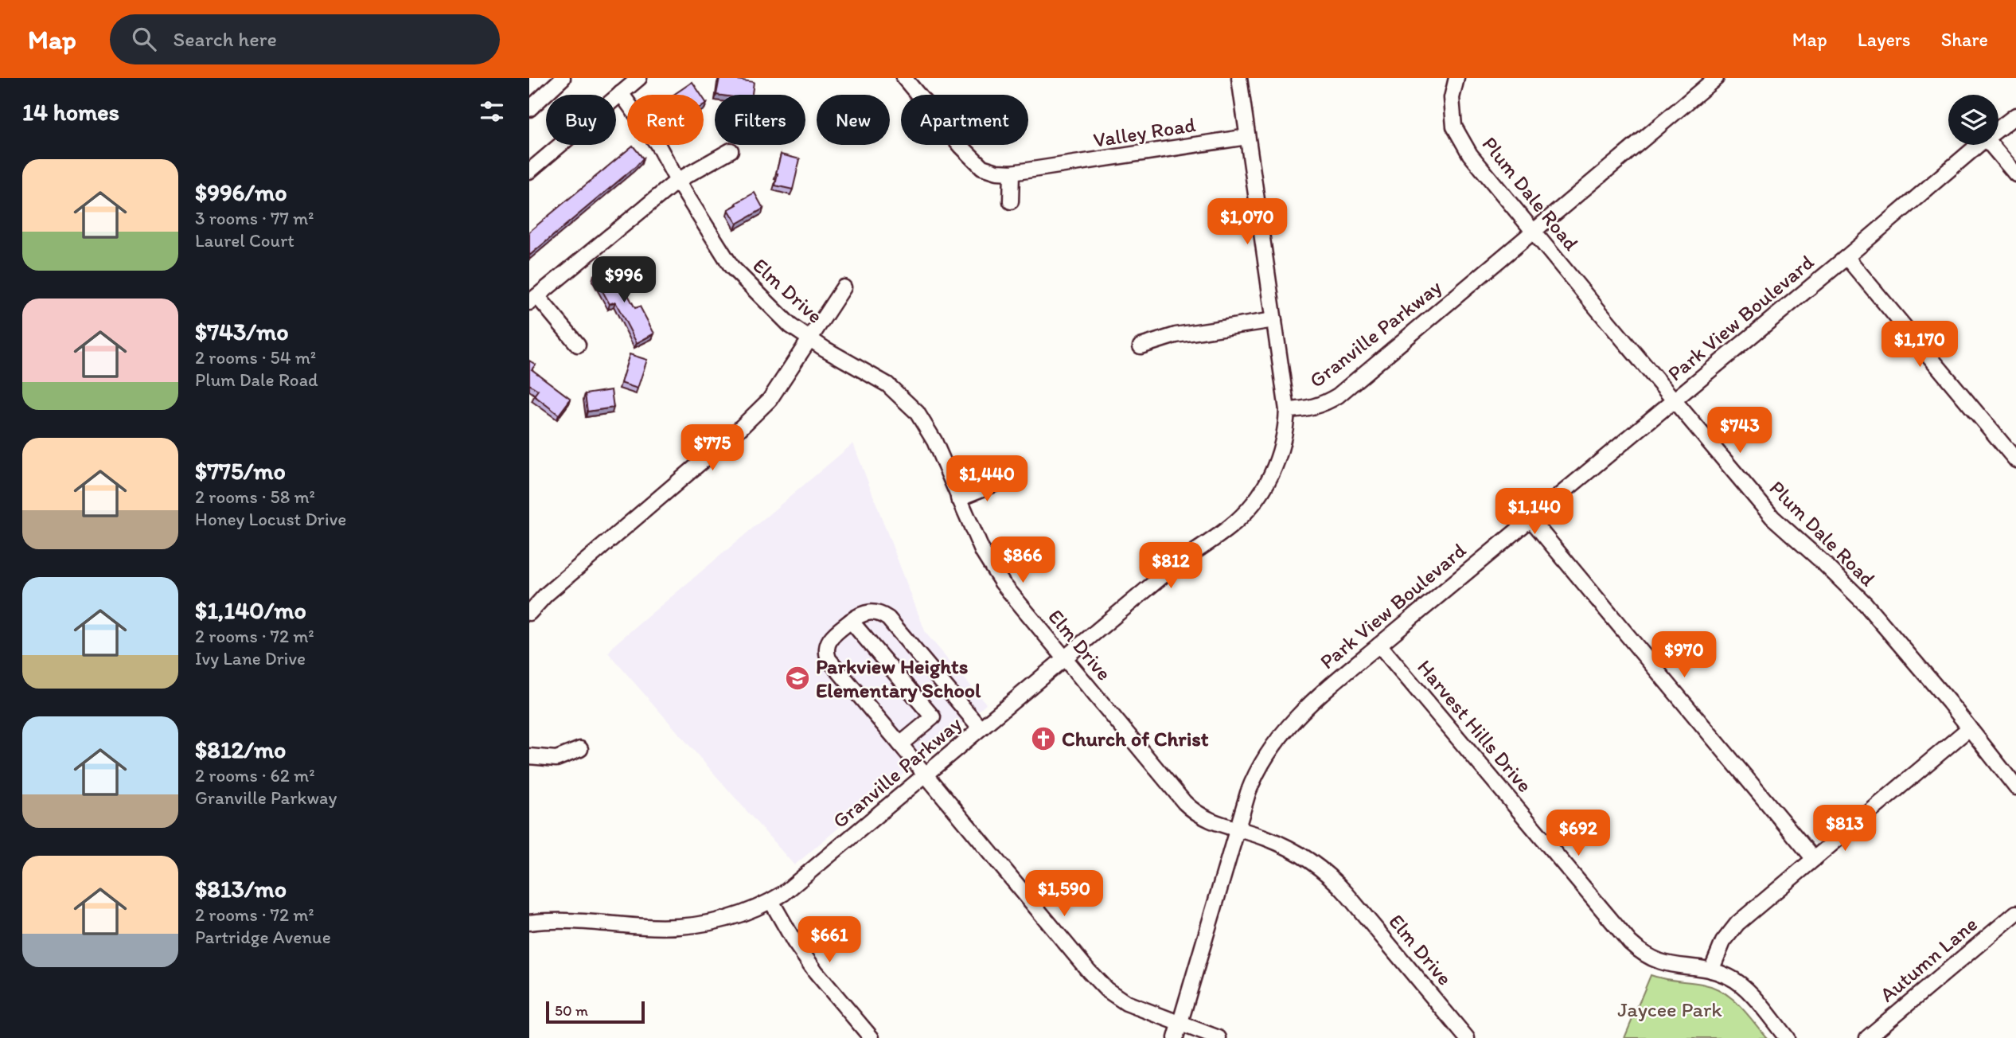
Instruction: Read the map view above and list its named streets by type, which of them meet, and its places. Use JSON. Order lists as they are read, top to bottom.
{
  "streets": {
    "street": [
      "Valley Road",
      "Plum Dale Road",
      "Elm Drive",
      "Park View Boulevard",
      "Granville Parkway",
      "Harvest Hills Drive",
      "Autumn Lane"
    ]
  },
  "crossings": [
    ["Plum Dale Road", "Park View Boulevard"],
    ["Plum Dale Road", "Granville Parkway"],
    ["Elm Drive", "Park View Boulevard"],
    ["Elm Drive", "Granville Parkway"],
    ["Park View Boulevard", "Harvest Hills Drive"]
  ],
  "parks": ["Jaycee Park"],
  "places": {
    "school or university": ["Parkview Heights Elementary School"],
    "church": ["Church of Christ"]
  },
  "scale_bar": "50 m",
  "page": {
    "header": "Map",
    "search": "Search here",
    "nav": ["Map", "Layers", "Share"],
    "heading": "14 homes",
    "chip": [
      "Buy",
      "Rent",
      "Filters",
      "New",
      "Apartment"
    ],
    "list": [
      {
        "name": "$996/mo",
        "note": "3 rooms · 77 m² · Laurel Court"
      },
      {
        "name": "$743/mo",
        "note": "2 rooms · 54 m² · Plum Dale Road"
      },
      {
        "name": "$775/mo",
        "note": "2 rooms · 58 m² · Honey Locust Drive"
      },
      {
        "name": "$1,140/mo",
        "note": "2 rooms · 72 m² · Ivy Lane Drive"
      },
      {
        "name": "$812/mo",
        "note": "2 rooms · 62 m² · Granville Parkway"
      },
      {
        "name": "$813/mo",
        "note": "2 rooms · 72 m² · Partridge Avenue"
      }
    ],
    "price": [
      "$1,070",
      "$996",
      "$1,170",
      "$743",
      "$775",
      "$1,440",
      "$1,140",
      "$866",
      "$812",
      "$970",
      "$813",
      "$692",
      "$1,590",
      "$661"
    ],
    "scale": "50 m"
  }
}
